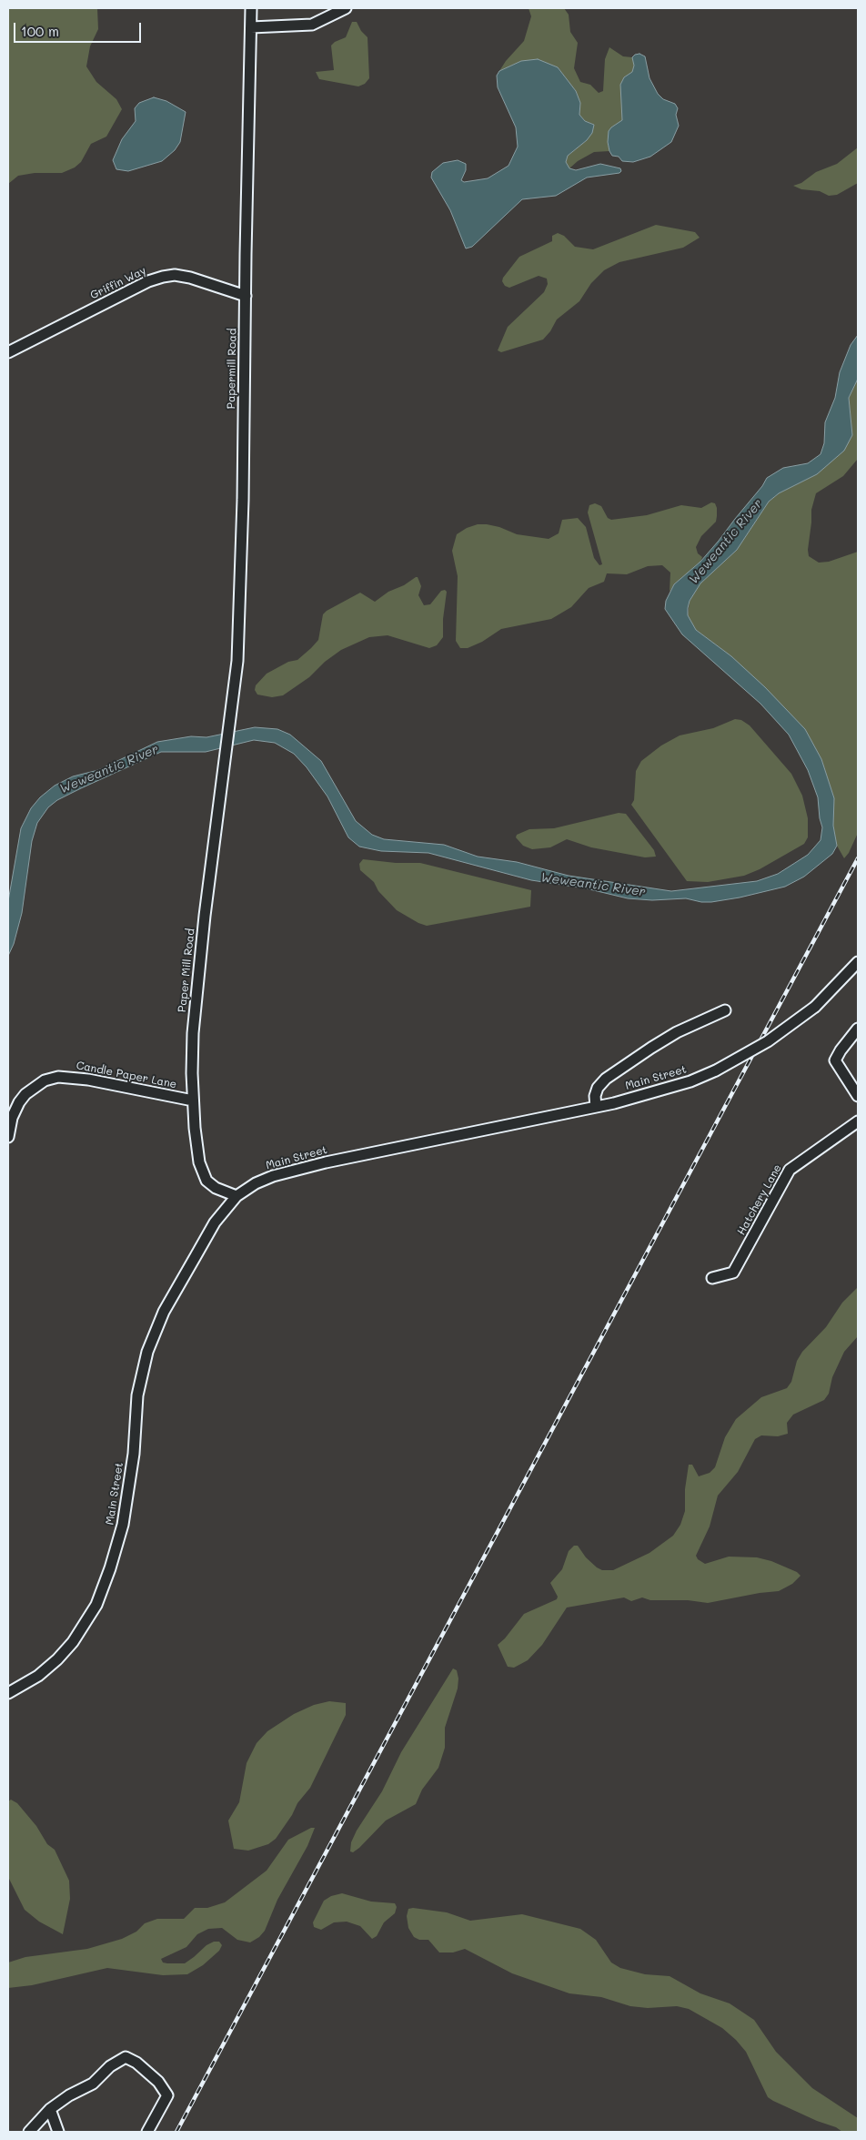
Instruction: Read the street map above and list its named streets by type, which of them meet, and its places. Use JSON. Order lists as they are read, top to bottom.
{
  "streets": {
    "street": [
      "Griffin Way",
      "Papermill Road",
      "Paper Mill Road",
      "Candle Paper Lane",
      "Main Street",
      "Hatchery Lane"
    ]
  },
  "crossings": [
    ["Griffin Way", "Papermill Road"],
    ["Papermill Road", "Paper Mill Road"],
    ["Paper Mill Road", "Candle Paper Lane"],
    ["Paper Mill Road", "Main Street"]
  ],
  "water": ["Weweantic River"],
  "scale_bar": "100 m"
}
